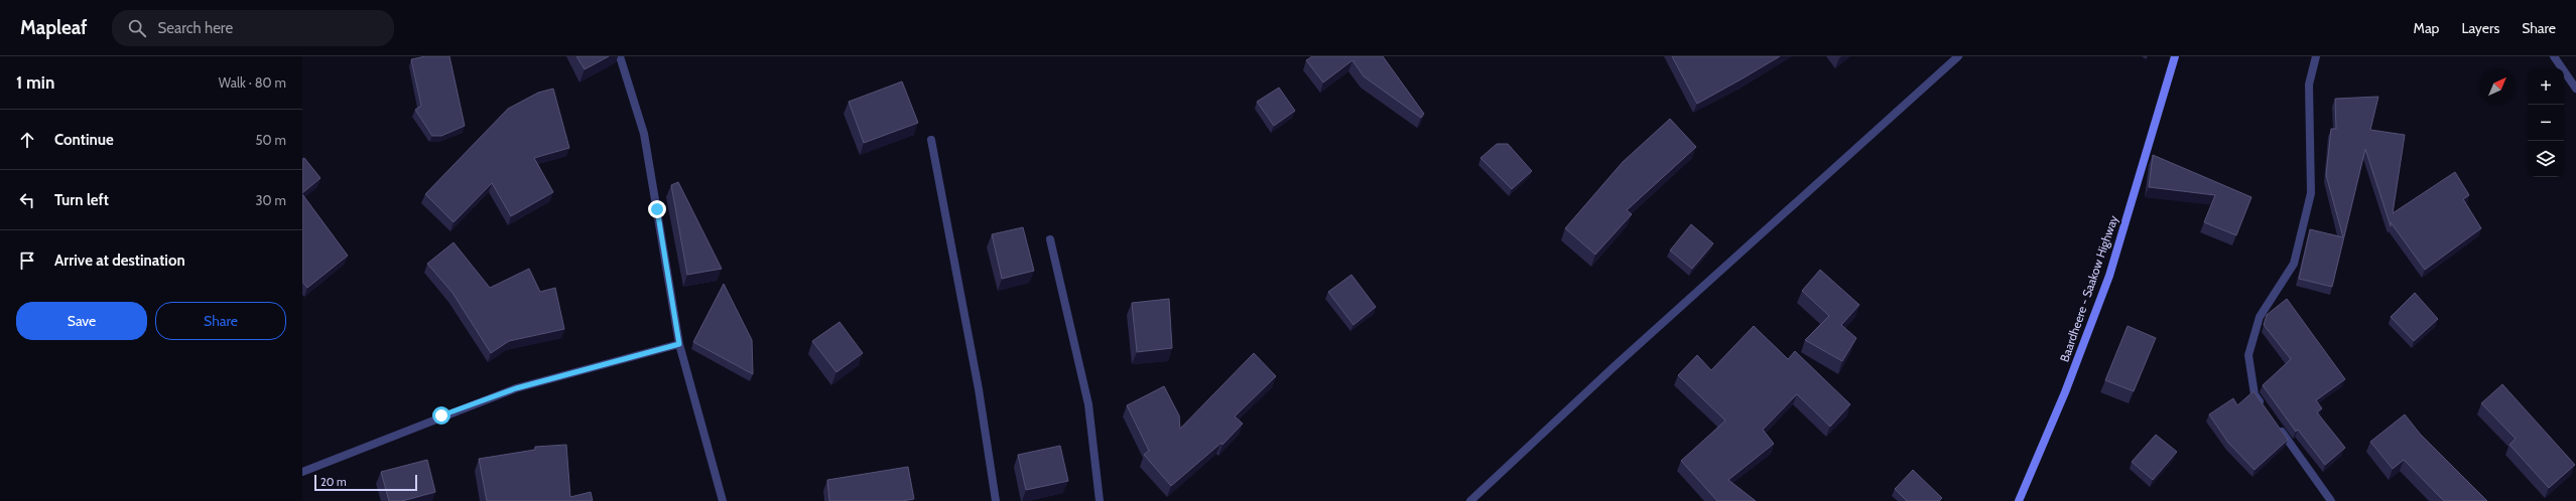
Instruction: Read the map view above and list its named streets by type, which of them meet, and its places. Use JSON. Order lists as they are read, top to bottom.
{
  "streets": {
    "main road": ["Baardheere - Saakow Highway"]
  },
  "scale_bar": "20 m",
  "north": "top right",
  "page": {
    "header": "Mapleaf",
    "search": "Search here",
    "nav": ["Map", "Layers", "Share"],
    "heading": ["1 min", "Walk · 80 m"],
    "map_buttons": ["+", "−"],
    "list": [
      ["Continue", "50 m"],
      ["Turn left", "30 m"],
      "Arrive at destination"
    ],
    "buttons": ["Save", "Share"],
    "scale": "20 m"
  }
}
